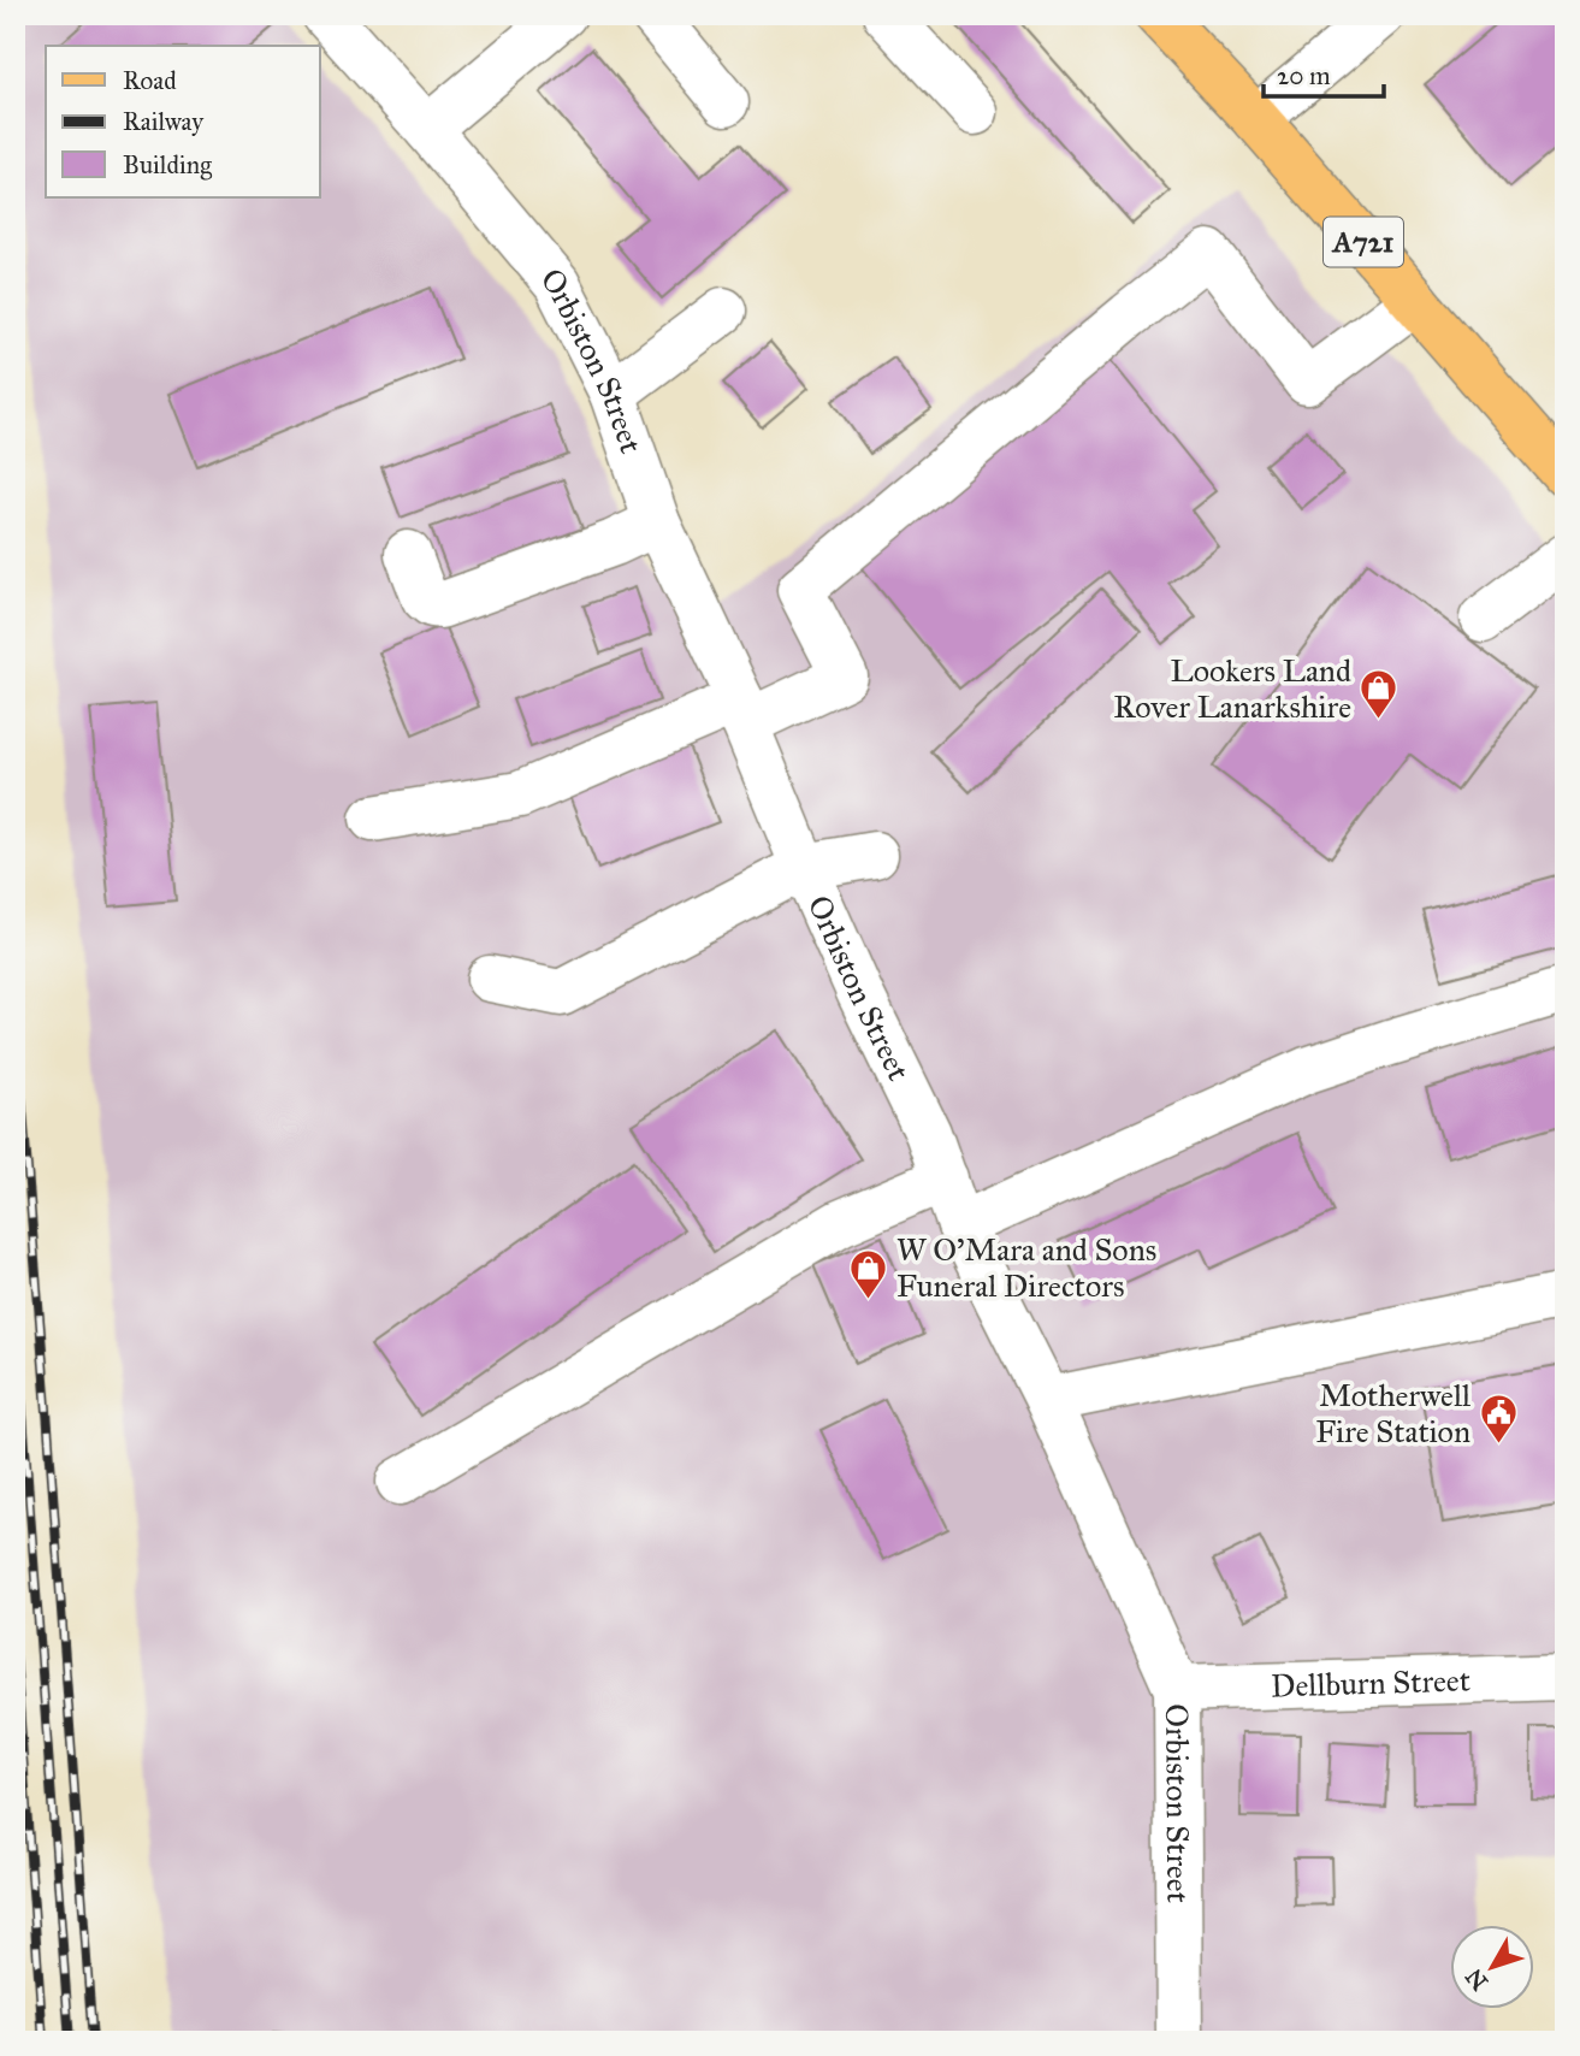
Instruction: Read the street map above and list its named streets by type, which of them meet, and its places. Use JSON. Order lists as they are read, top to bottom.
{
  "streets": {
    "main road": ["A721"],
    "street": ["Orbiston Street", "Dellburn Street"]
  },
  "crossings": [
    ["Orbiston Street", "Dellburn Street"]
  ],
  "places": {
    "shop": ["Lookers Land Rover Lanarkshire", "W O'Mara and Sons Funeral Directors"],
    "public building": ["Motherwell Fire Station"]
  },
  "legend": ["Road", "Railway", "Building"],
  "scale_bar": "20 m",
  "north": "bottom left"
}
